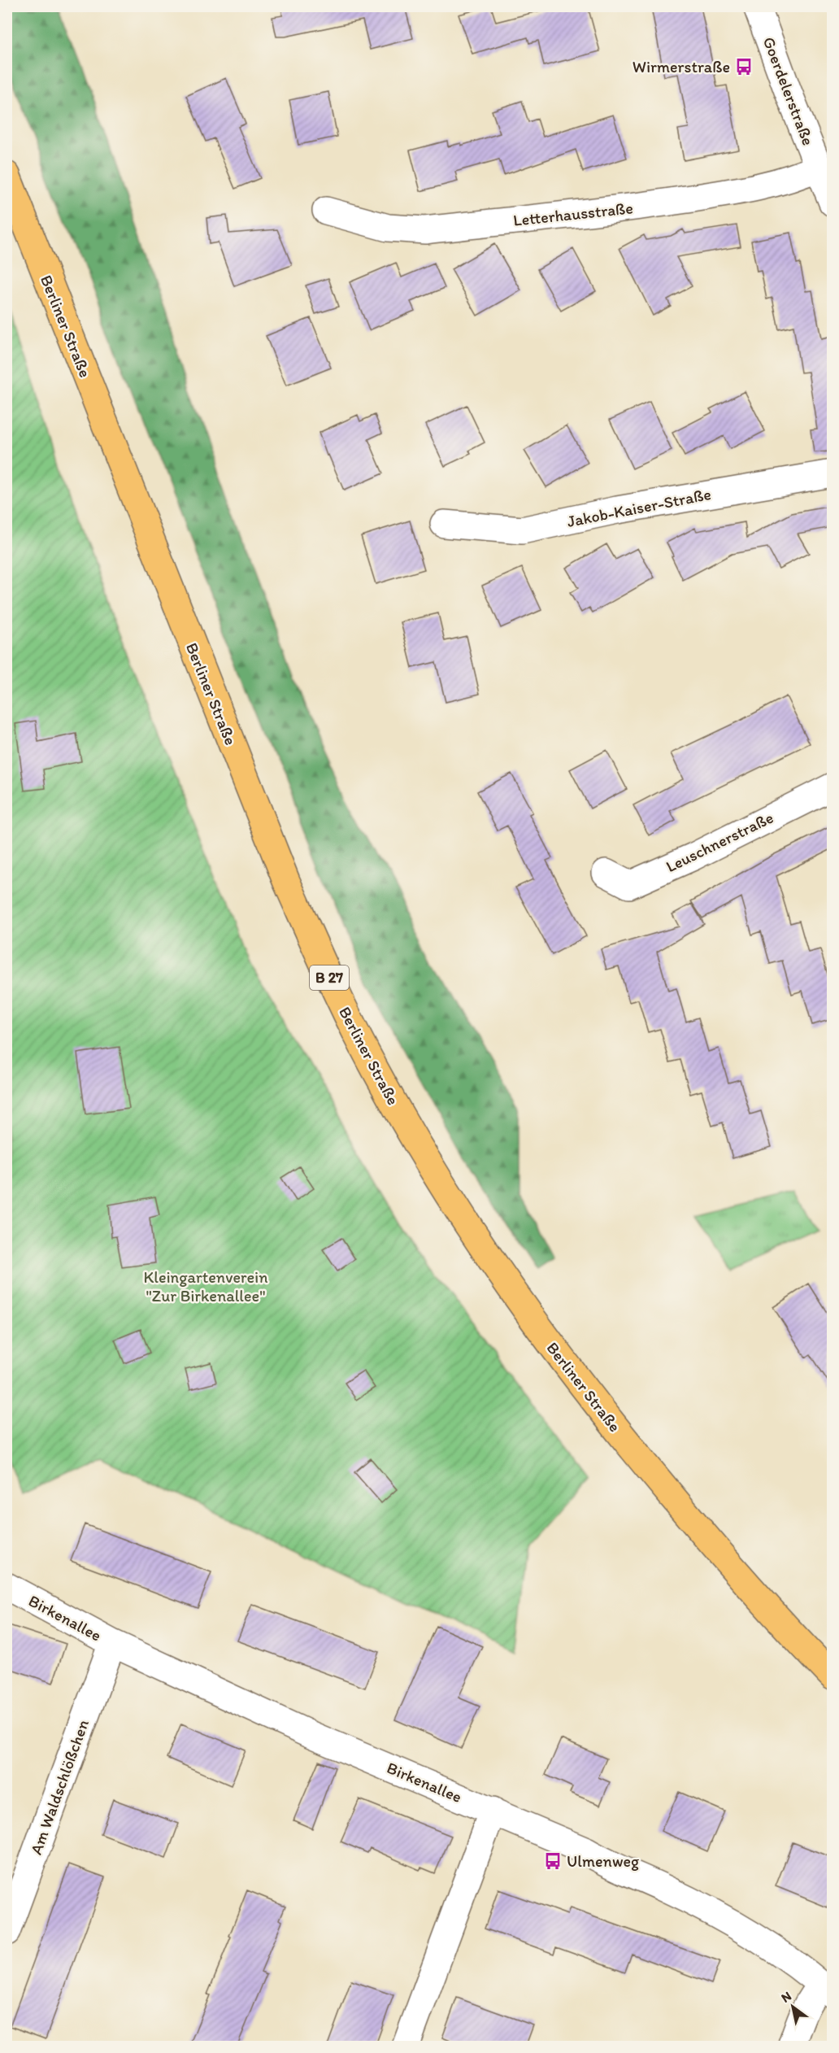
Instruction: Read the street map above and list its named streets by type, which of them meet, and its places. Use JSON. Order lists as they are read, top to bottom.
{
  "streets": {
    "highway": ["Berliner Straße", "B 27"],
    "street": [
      "Goerdelerstraße",
      "Letterhausstraße",
      "Jakob-Kaiser-Straße",
      "Leuschnerstraße",
      "Birkenallee",
      "Am Waldschlößchen"
    ]
  },
  "crossings": [
    ["Goerdelerstraße", "Letterhausstraße"],
    ["Birkenallee", "Am Waldschlößchen"]
  ],
  "parks": ["Kleingartenverein \"Zur Birkenallee\""],
  "places": {
    "bus stop": ["Wirmerstraße", "Ulmenweg"]
  },
  "north": "top left"
}
